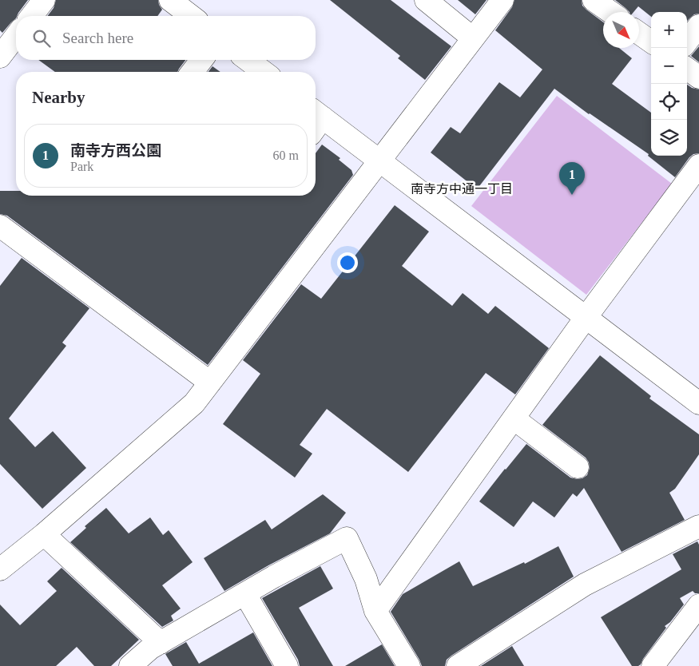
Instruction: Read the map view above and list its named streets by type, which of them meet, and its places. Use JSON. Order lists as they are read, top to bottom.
{
  "districts": ["南寺方中通一丁目"],
  "north": "bottom right",
  "page": {
    "map_buttons": ["+", "−"],
    "search": "Search here",
    "heading": "Nearby",
    "list": [
      {
        "mark": "1",
        "name": "南寺方西公園",
        "note": "Park",
        "value": "60 m"
      }
    ],
    "pins": "1"
  }
}
